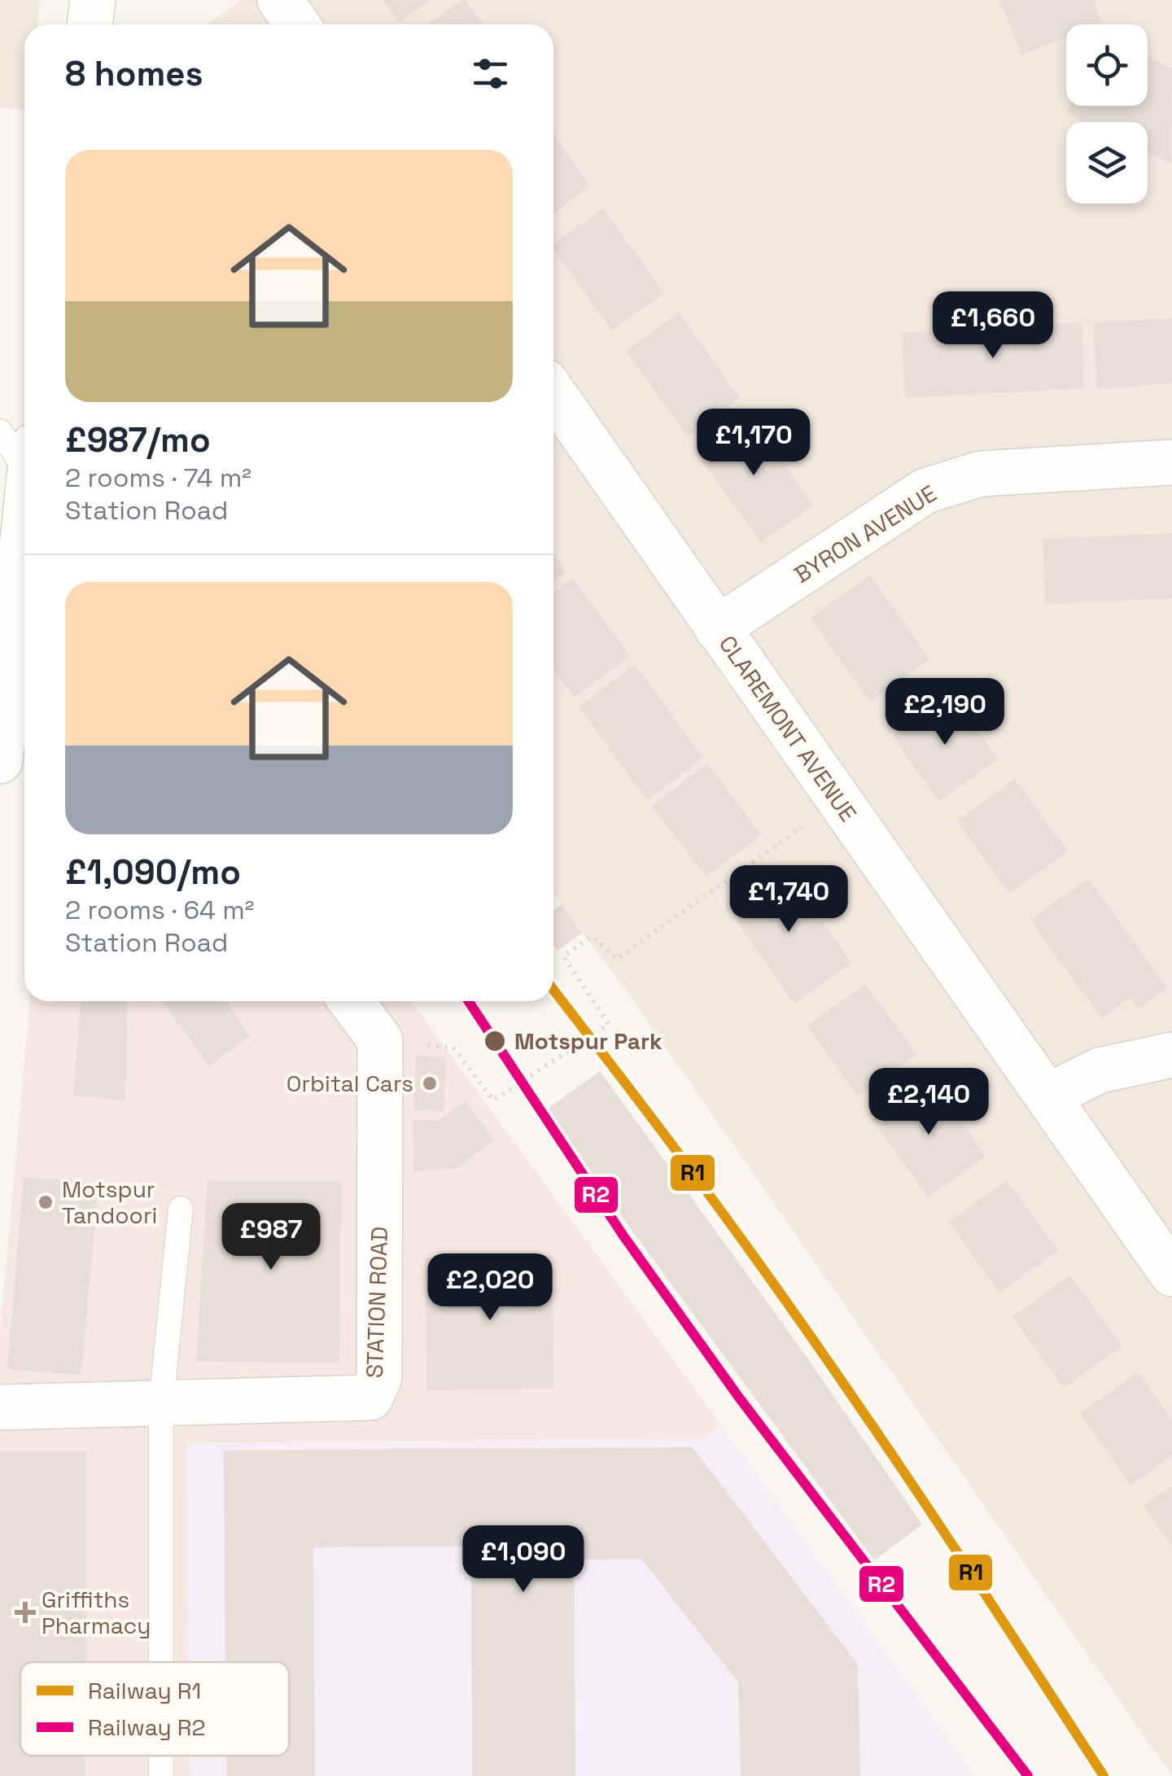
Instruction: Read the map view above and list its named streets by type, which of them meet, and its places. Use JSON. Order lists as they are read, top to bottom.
{
  "streets": {
    "street": ["BYRON AVENUE", "CLAREMONT AVENUE", "STATION ROAD"]
  },
  "crossings": [
    ["BYRON AVENUE", "CLAREMONT AVENUE"]
  ],
  "places": {
    "other": ["Motspur Park", "Orbital Cars", "Motspur Tandoori"],
    "health": ["Griffiths Pharmacy"]
  },
  "lines": ["rail line R1", "rail line R2"],
  "legend": ["Railway R1", "Railway R2"],
  "page": {
    "heading": "8 homes",
    "list": [
      {
        "name": "£987/mo",
        "note": "2 rooms · 74 m² · Station Road"
      },
      {
        "name": "£1,090/mo",
        "note": "2 rooms · 64 m² · Station Road"
      }
    ],
    "price": [
      "£1,660",
      "£1,170",
      "£2,190",
      "£1,740",
      "£2,140",
      "£987",
      "£2,020",
      "£1,090"
    ]
  }
}
